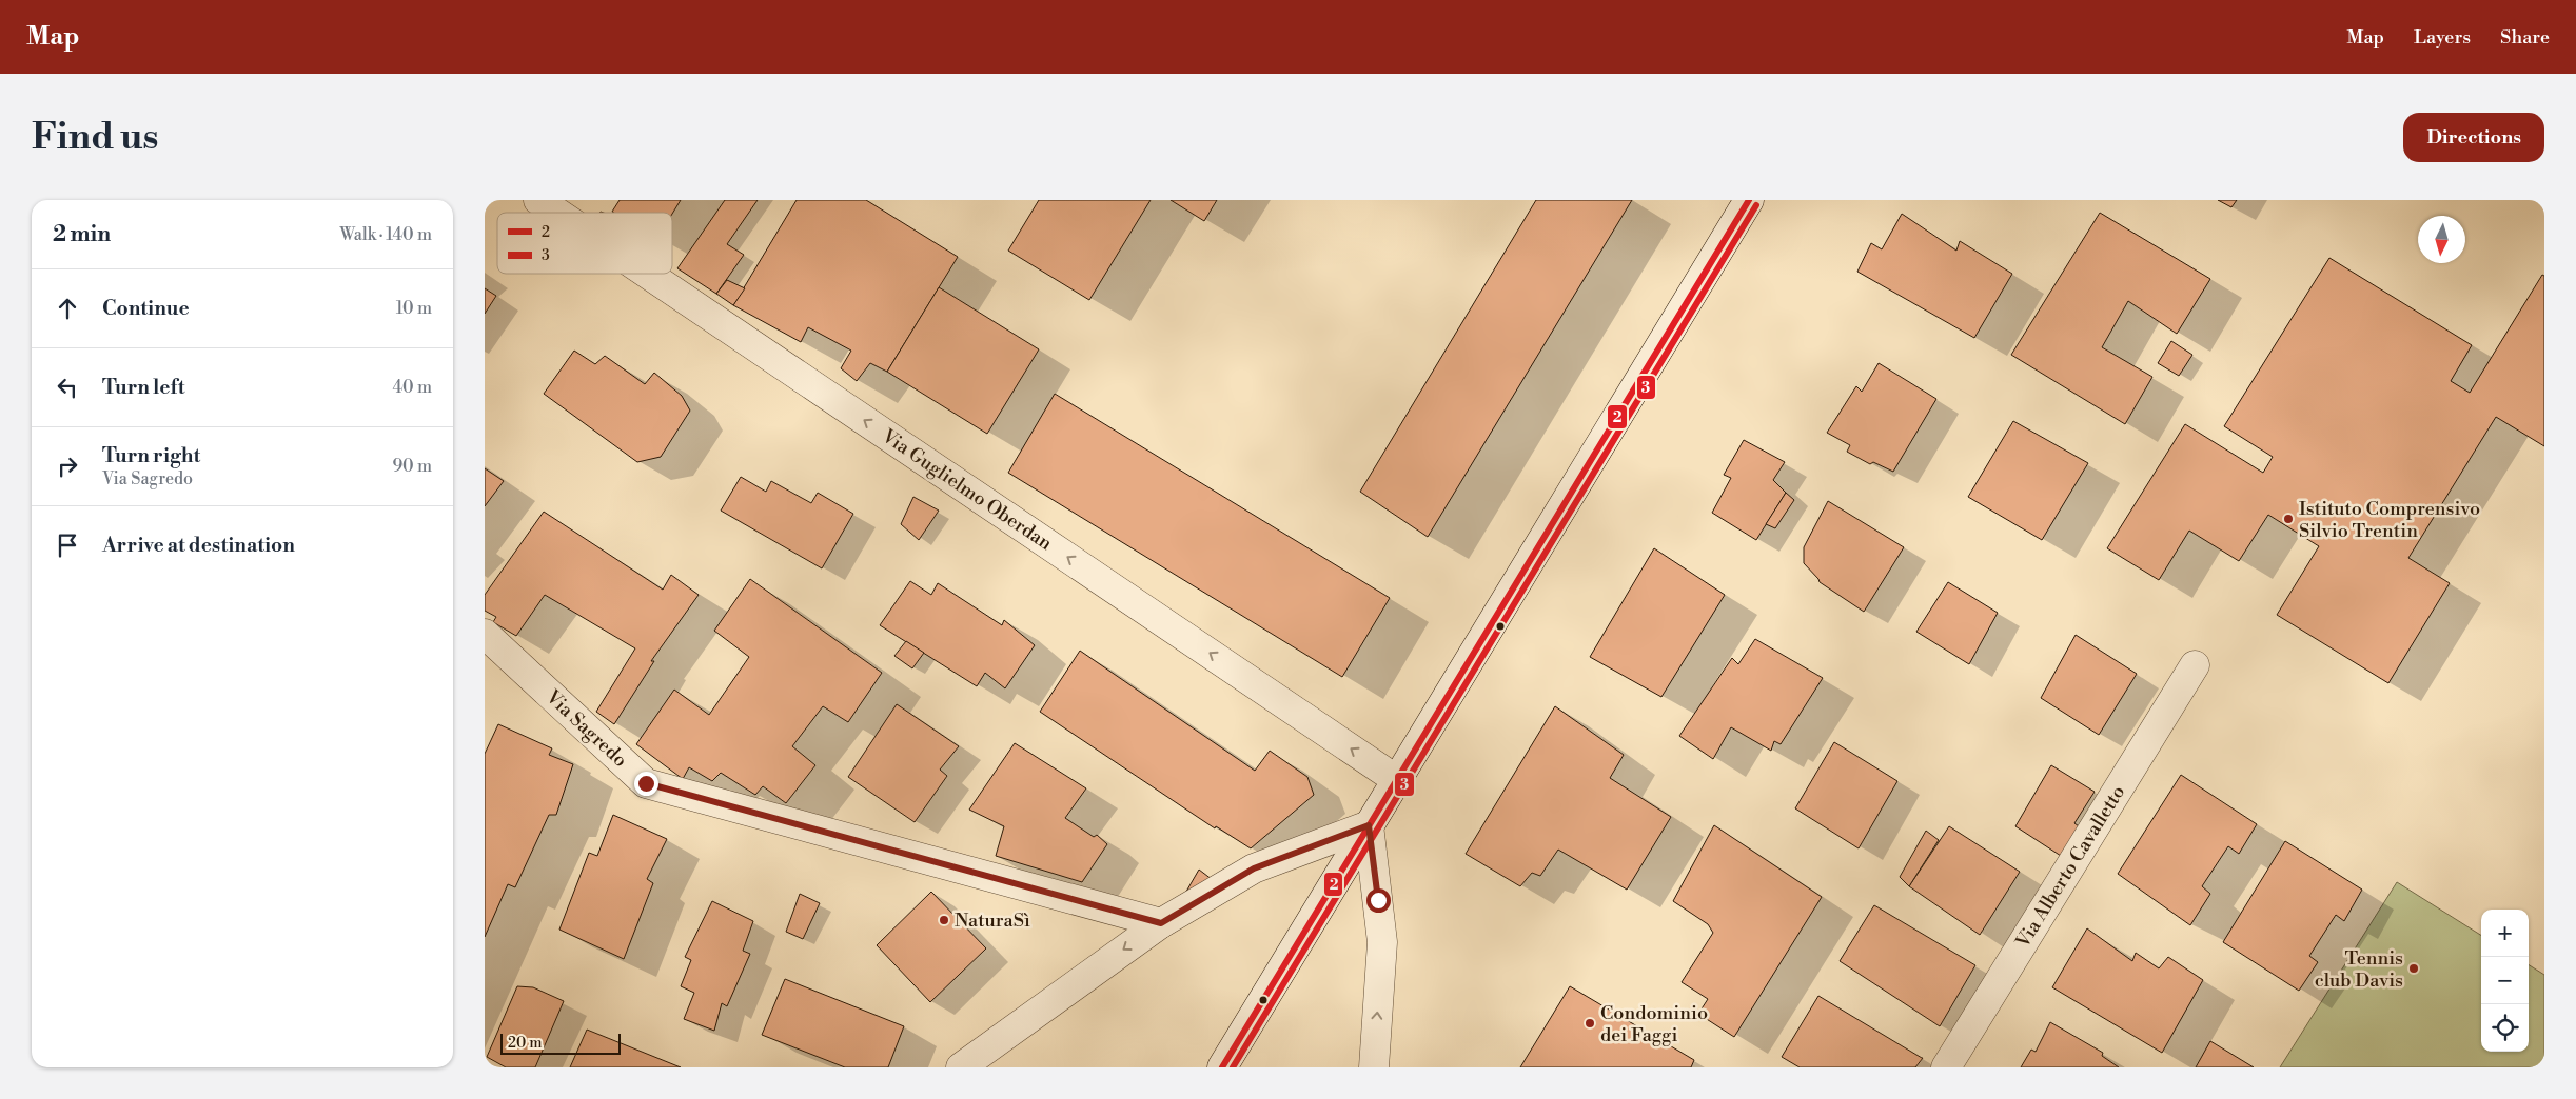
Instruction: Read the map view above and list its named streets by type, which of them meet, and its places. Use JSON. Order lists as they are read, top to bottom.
{
  "streets": {
    "street": ["Via Guglielmo Oberdan", "Via Sagredo", "Via Alberto Cavalletto"]
  },
  "one_way": ["Via Guglielmo Oberdan"],
  "places": [
    "Istituto Comprensivo Silvio Trentin",
    "NaturaSì",
    "Tennis club Davis",
    "Condominio dei Faggi"
  ],
  "lines": ["transit line 2", "transit line 3"],
  "legend": ["2", "3"],
  "scale_bar": "20 m",
  "north": "bottom",
  "page": {
    "header": "Map",
    "nav": ["Map", "Layers", "Share"],
    "buttons": "Directions",
    "title": "Find us",
    "heading": ["2 min", "Walk · 140 m"],
    "list": [
      ["Continue", "10 m"],
      ["Turn left", "40 m"],
      ["Turn right", "Via Sagredo", "90 m"],
      "Arrive at destination"
    ],
    "map_buttons": ["+", "−"],
    "scale": "20 m"
  }
}
